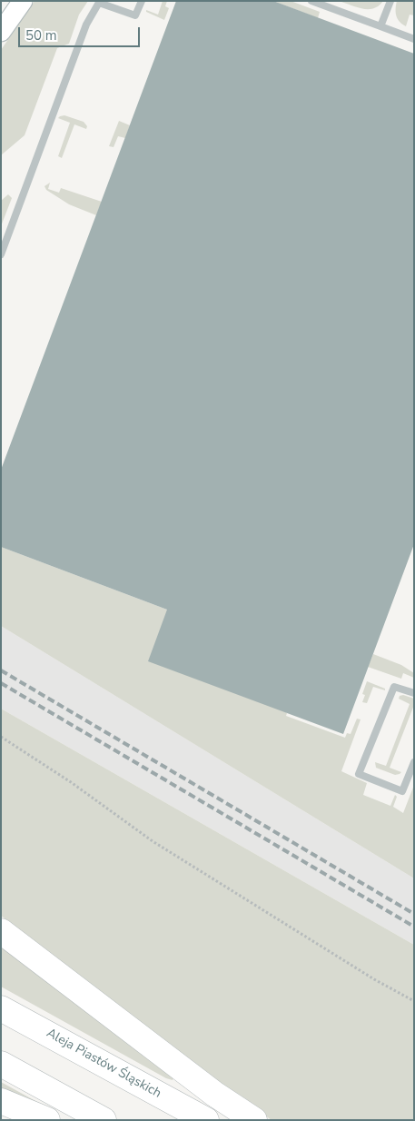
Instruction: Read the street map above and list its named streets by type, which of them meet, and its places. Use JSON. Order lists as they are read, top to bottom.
{
  "streets": {
    "highway": ["Aleja Piastów Śląskich"]
  },
  "scale_bar": "50 m"
}
